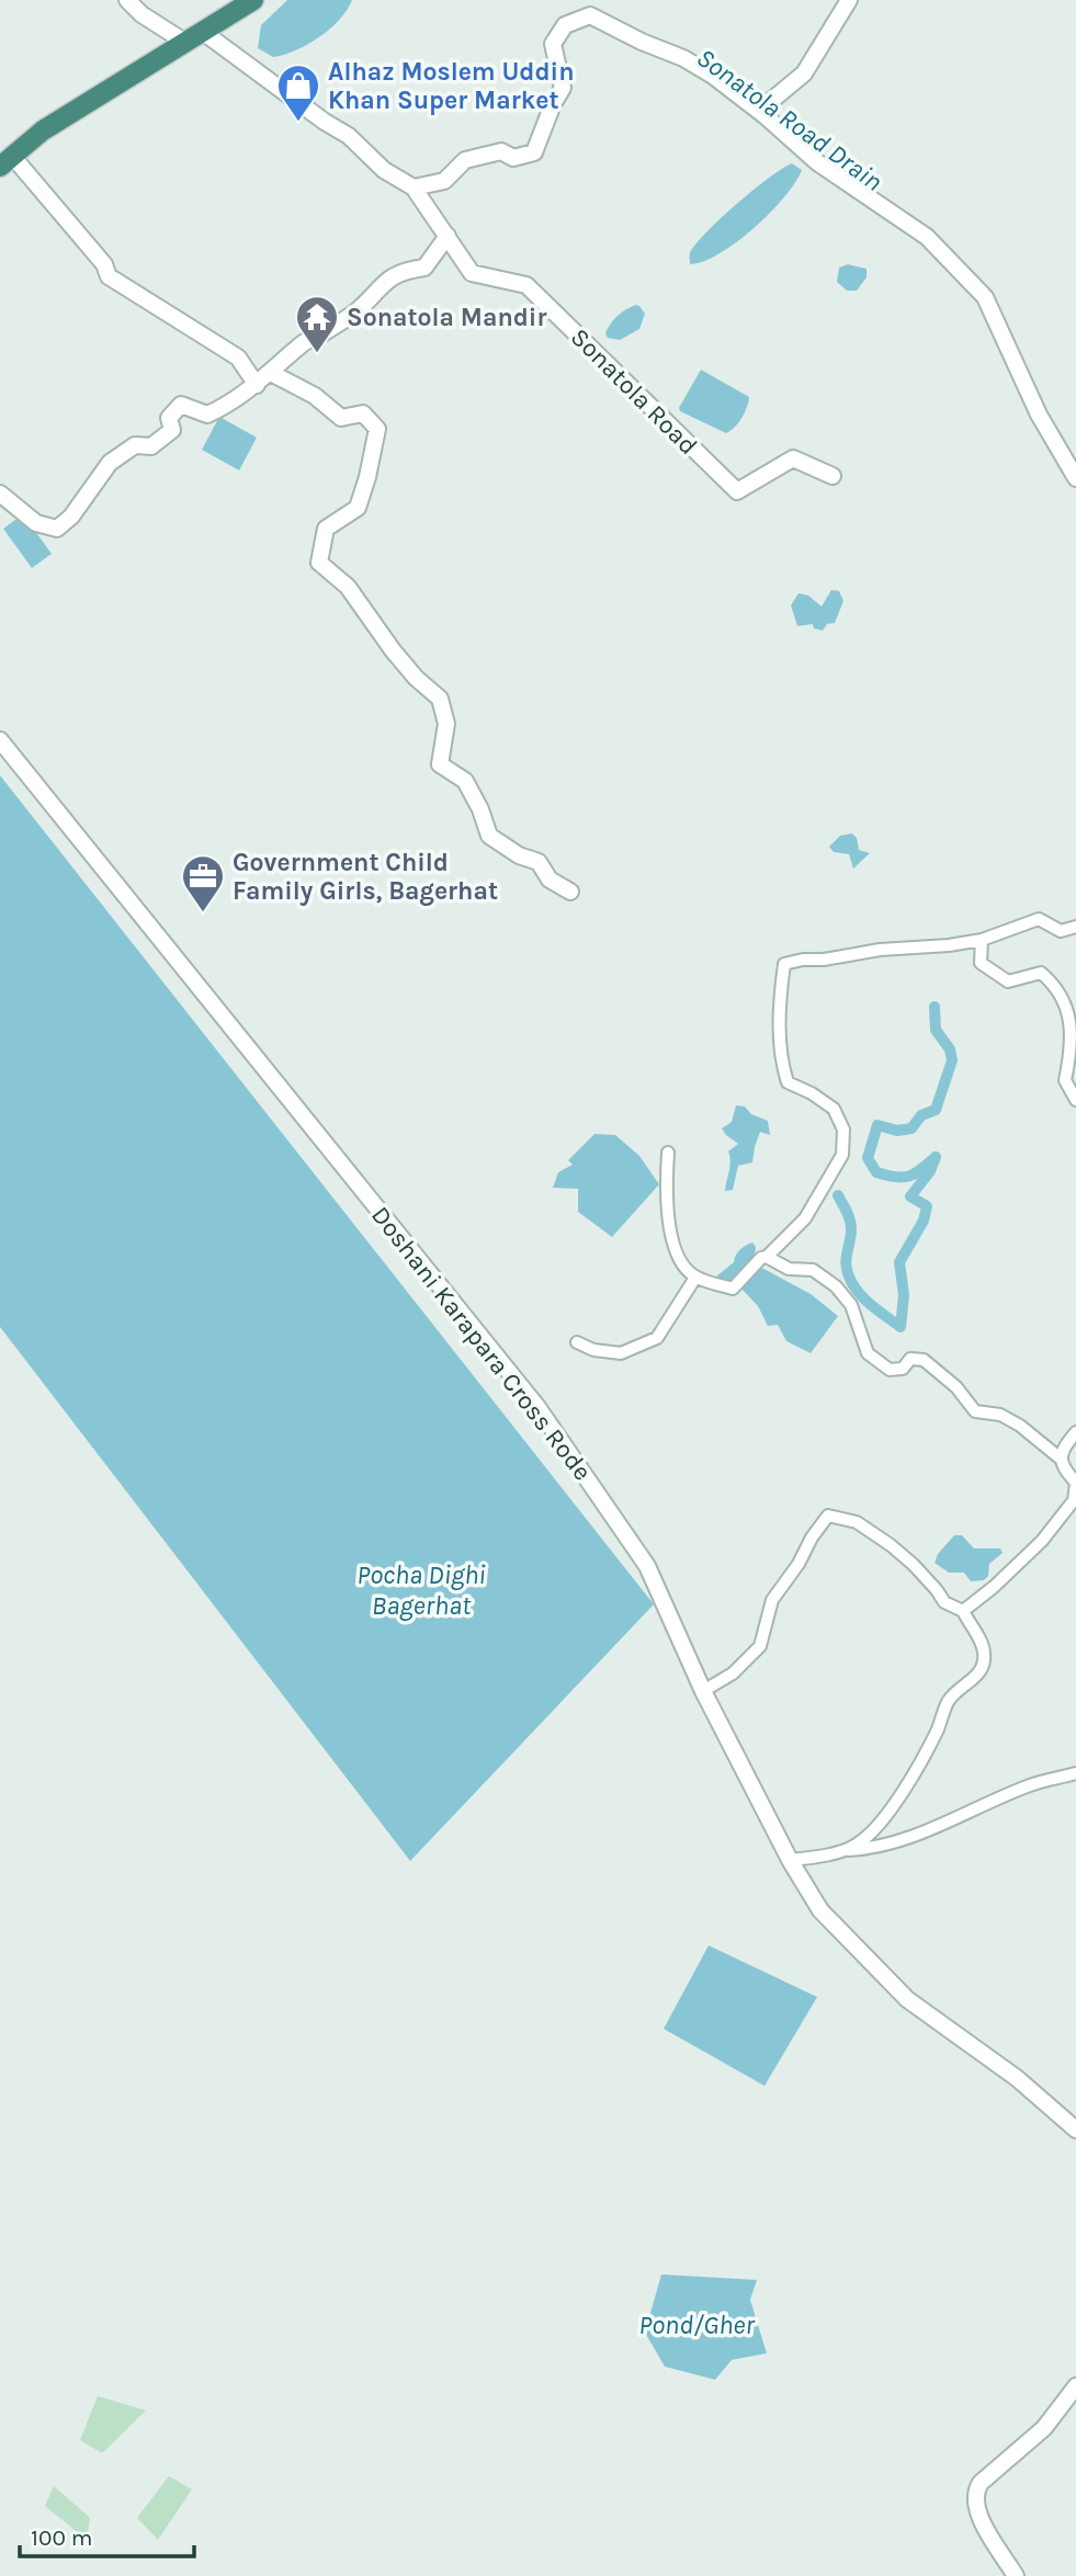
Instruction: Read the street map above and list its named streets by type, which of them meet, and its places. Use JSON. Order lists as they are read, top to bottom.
{
  "streets": {
    "street": ["Sonatola Road", "Doshani Karapara Cross Rode"]
  },
  "water": ["Sonatola Road Drain", "Pocha Dighi Bagerhat", "Pond/Gher"],
  "places": {
    "shop": ["Alhaz Moslem Uddin Khan Super Market"],
    "temple": ["Sonatola Mandir"],
    "office": ["Government Child Family Girls, Bagerhat"]
  },
  "scale_bar": "100 m"
}
